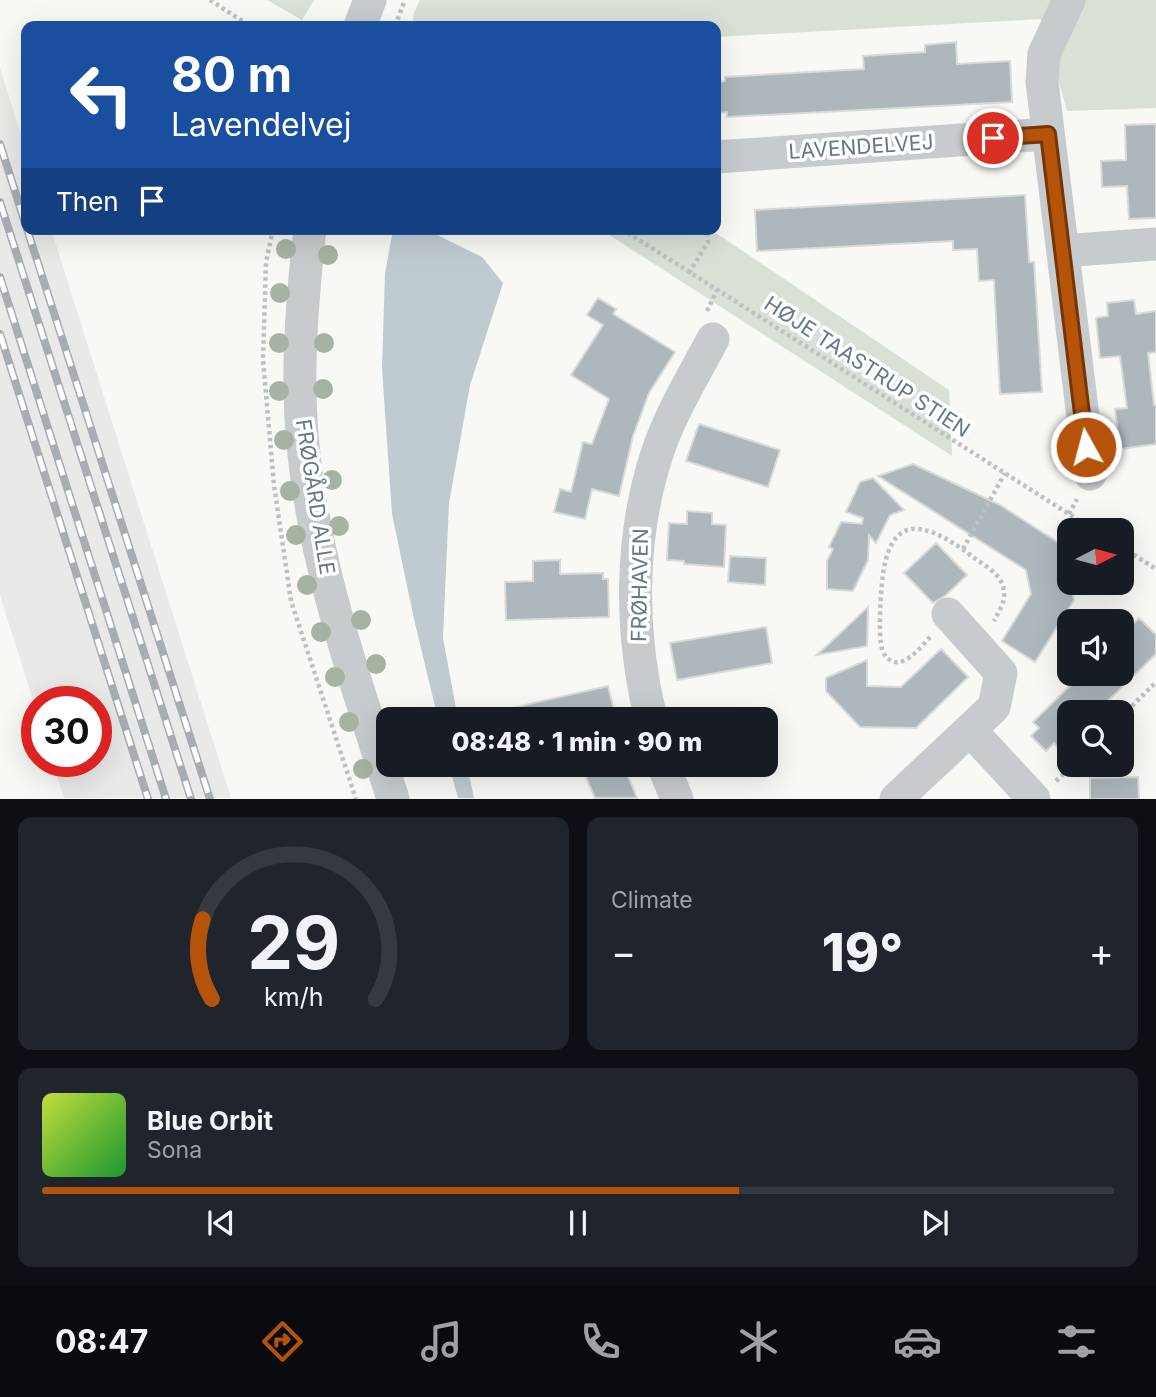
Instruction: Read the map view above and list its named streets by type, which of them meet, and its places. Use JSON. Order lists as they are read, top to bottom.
{
  "streets": {
    "street": ["LAVENDELVEJ", "FRØGÅRD ALLE", "FRØHAVEN"],
    "path": ["HØJE TAASTRUP STIEN"]
  },
  "north": "right",
  "page": {
    "turn": ["80 m", "Lavendelvej"],
    "then": "Then",
    "limit": "30",
    "trip": "08:48 · 1 min · 90 m",
    "tile": "Climate",
    "heat": ["−", "19°", "+"],
    "song": ["Blue Orbit", "Sona"],
    "tabs": "08:47",
    "gauge": ["29", "km/h"]
  }
}
